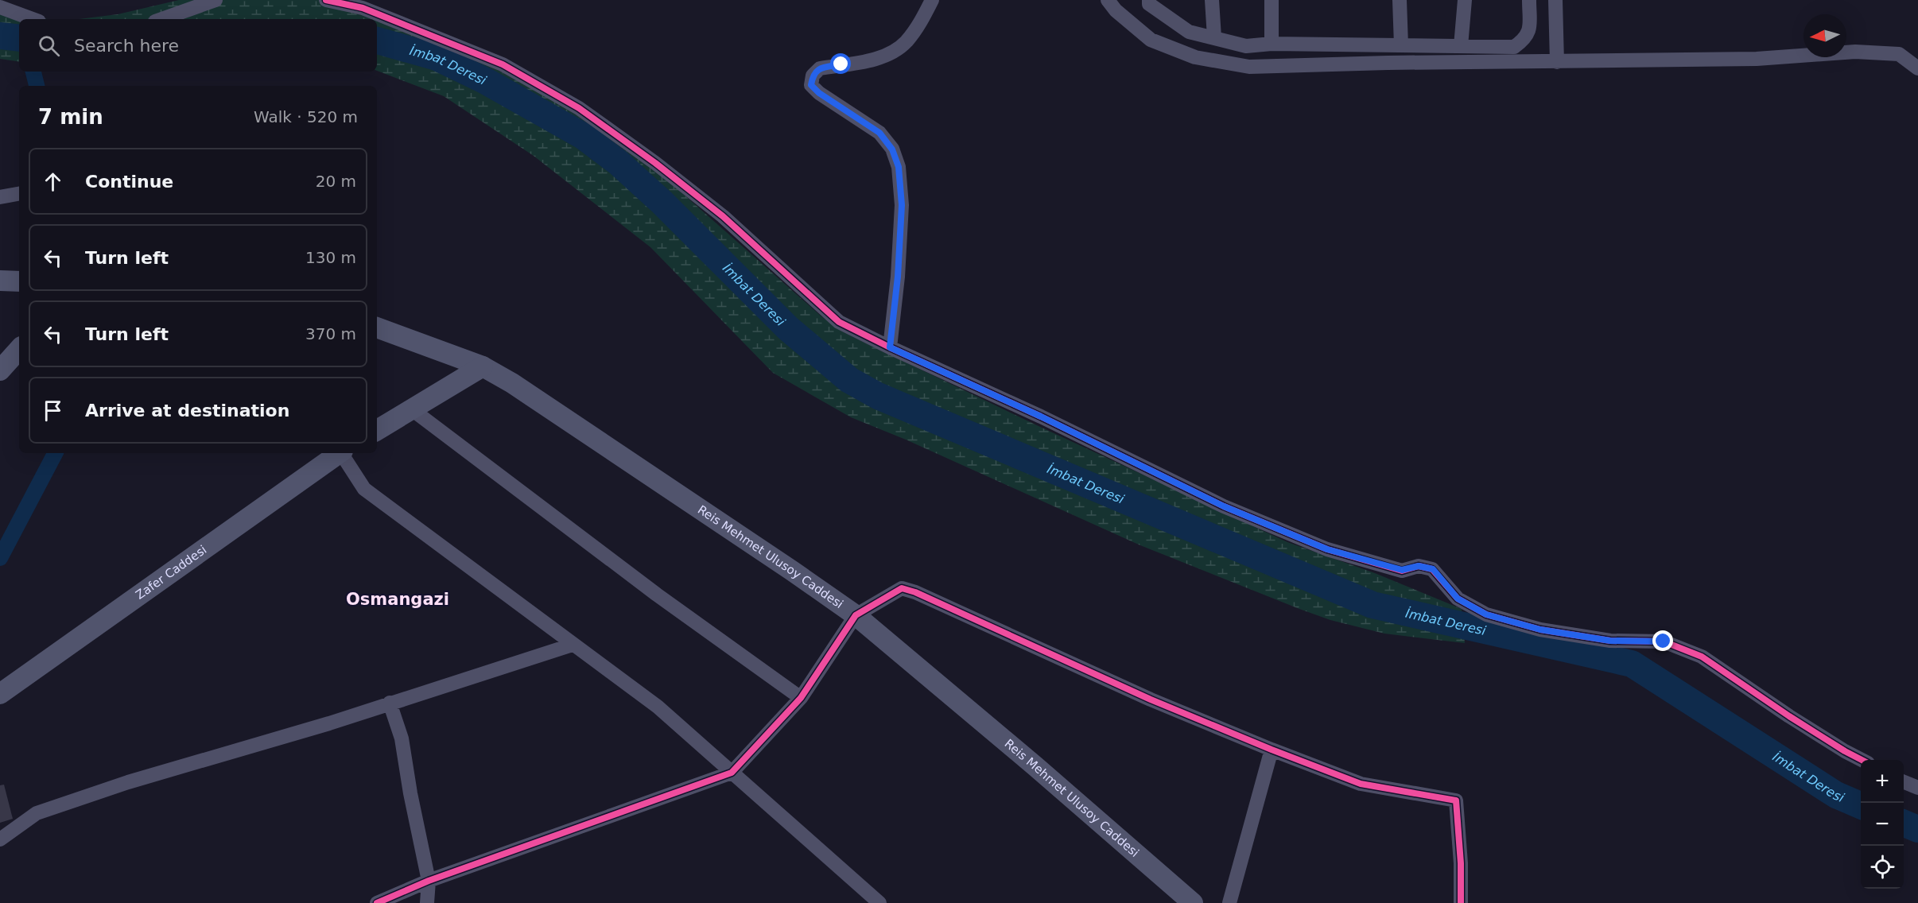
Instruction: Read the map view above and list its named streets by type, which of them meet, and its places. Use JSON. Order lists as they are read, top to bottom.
{
  "streets": {
    "street": ["Reis Mehmet Ulusoy Caddesi", "Zafer Caddesi"]
  },
  "districts": ["Osmangazi"],
  "water": ["İmbat Deresi"],
  "north": "left",
  "page": {
    "search": "Search here",
    "heading": ["7 min", "Walk · 520 m"],
    "list": [
      ["Continue", "20 m"],
      ["Turn left", "130 m"],
      ["Turn left", "370 m"],
      "Arrive at destination"
    ],
    "map_buttons": ["+", "−"]
  }
}
